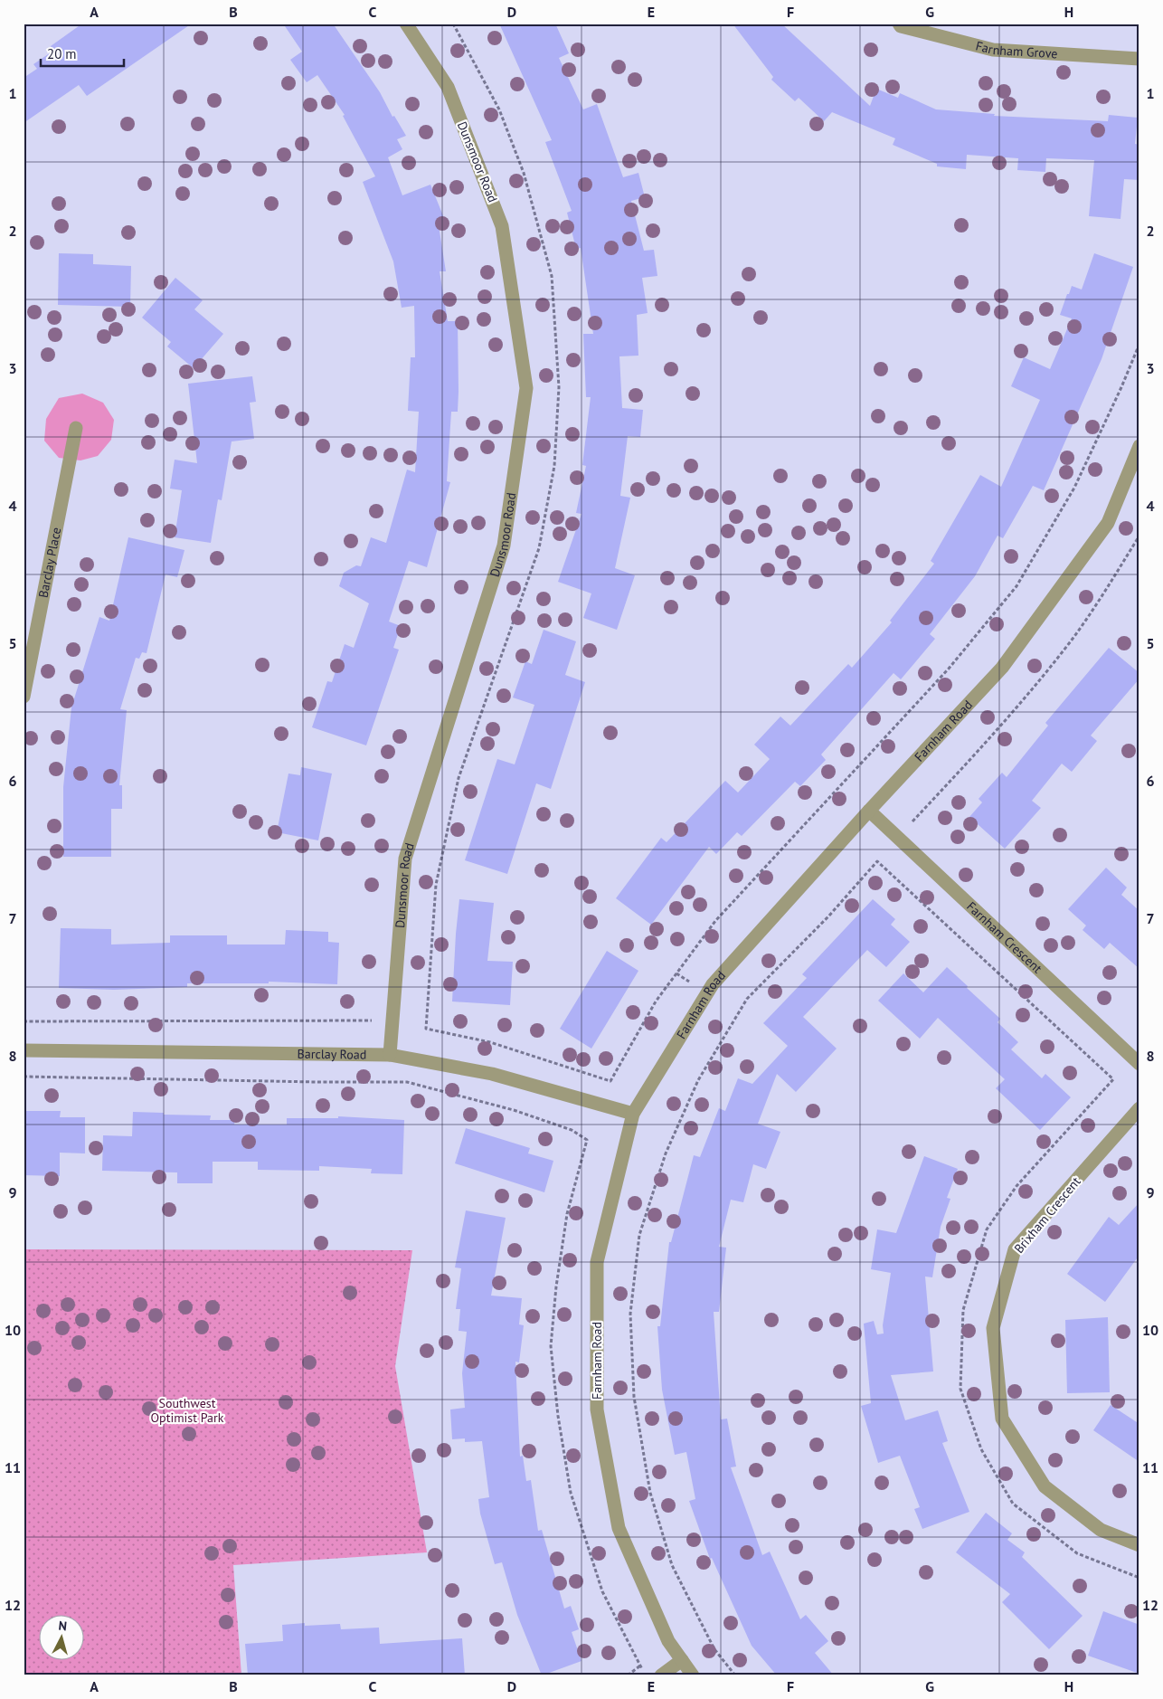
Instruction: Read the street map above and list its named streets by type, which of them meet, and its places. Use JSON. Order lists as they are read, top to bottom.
{
  "streets": {
    "street": [
      "Farnham Grove",
      "Dunsmoor Road",
      "Barclay Place",
      "Farnham Road",
      "Farnham Crescent",
      "Barclay Road",
      "Brixham Crescent"
    ]
  },
  "crossings": [
    ["Dunsmoor Road", "Barclay Road"],
    ["Farnham Road", "Farnham Crescent"],
    ["Farnham Road", "Barclay Road"]
  ],
  "parks": ["Southwest Optimist Park"],
  "scale_bar": "20 m",
  "north": "top",
  "grid": {
    "columns": [
      "A",
      "B",
      "C",
      "D",
      "E",
      "F",
      "G",
      "H"
    ],
    "rows": [
      "1",
      "2",
      "3",
      "4",
      "5",
      "6",
      "7",
      "8",
      "9",
      "10",
      "11",
      "12"
    ]
  }
}
